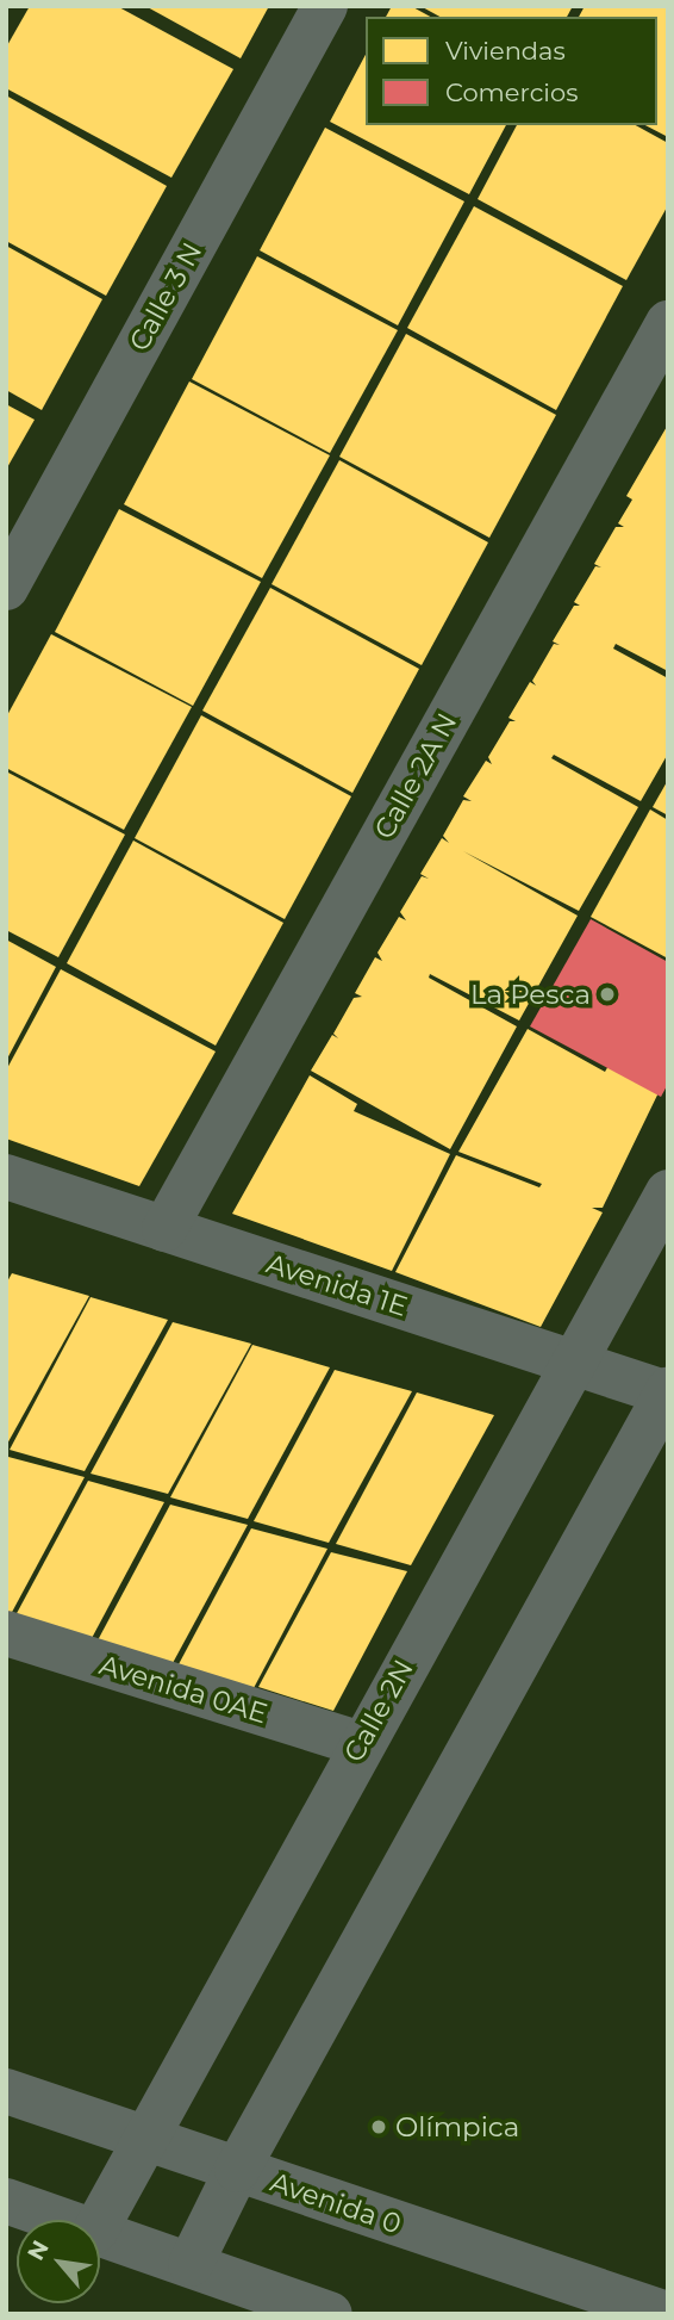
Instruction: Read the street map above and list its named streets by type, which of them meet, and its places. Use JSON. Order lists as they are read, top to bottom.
{
  "streets": {
    "street": [
      "Calle 3 N",
      "Calle 2A N",
      "Avenida 1E",
      "Avenida 0AE",
      "Calle 2N",
      "Avenida 0"
    ]
  },
  "crossings": [
    ["Calle 2A N", "Avenida 1E"],
    ["Avenida 1E", "Calle 2N"],
    ["Avenida 0AE", "Calle 2N"],
    ["Calle 2N", "Avenida 0"]
  ],
  "places": ["La Pesca", "Olímpica"],
  "legend": ["Viviendas", "Comercios"],
  "north": "top left"
}
